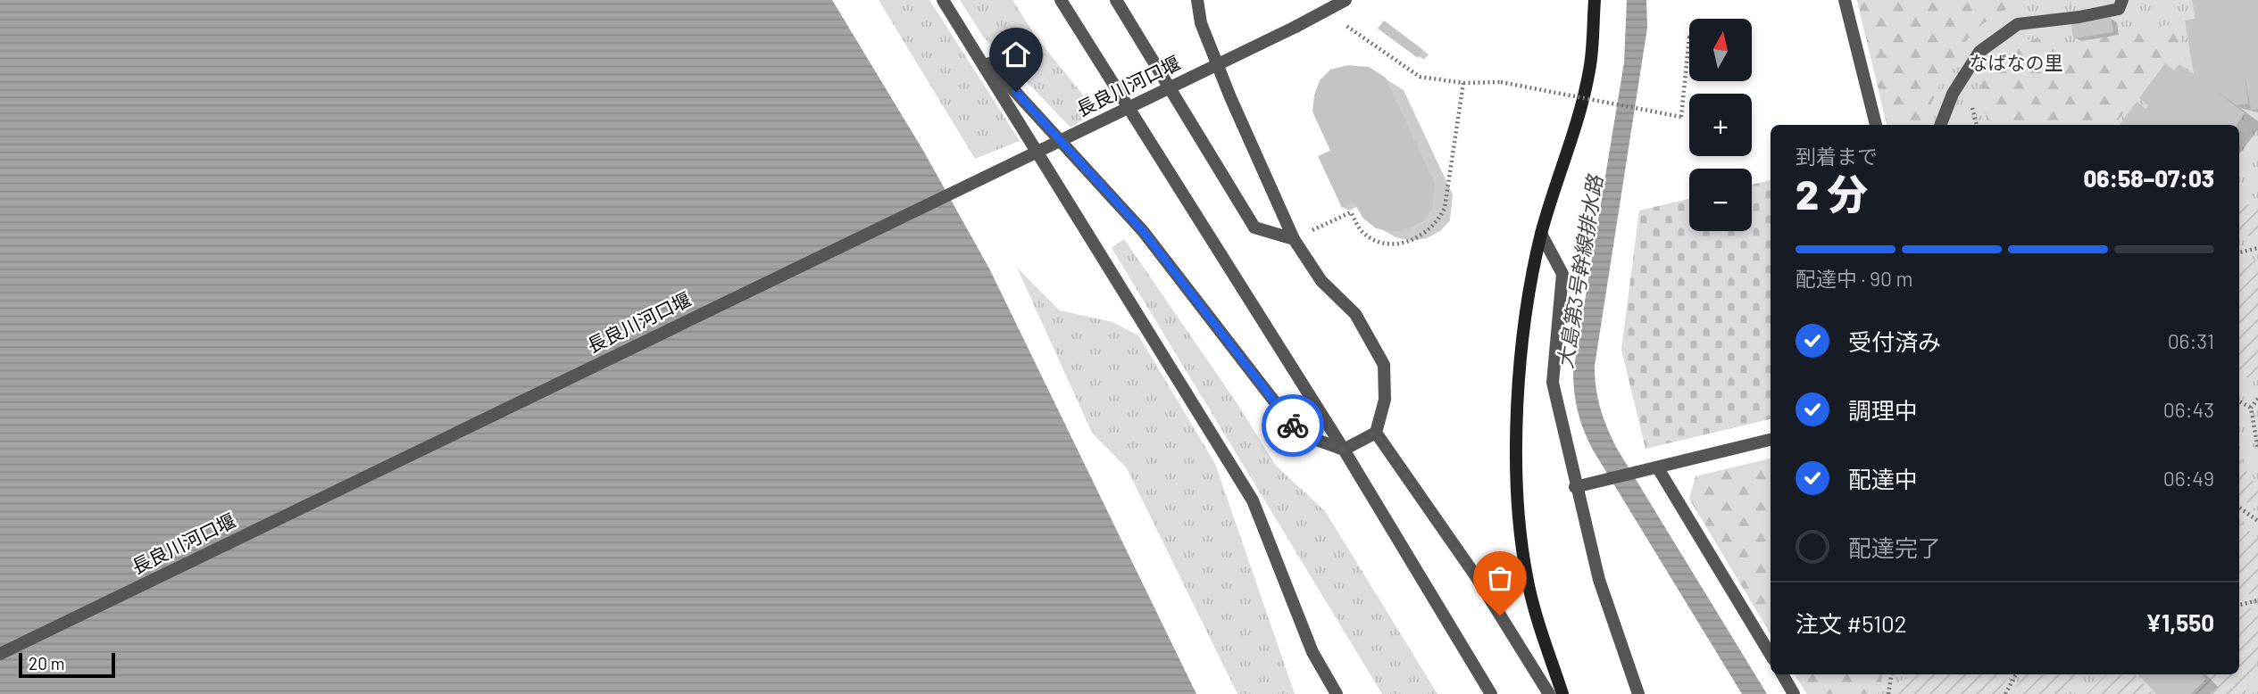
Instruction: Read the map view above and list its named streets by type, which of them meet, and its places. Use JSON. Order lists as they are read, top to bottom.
{
  "streets": {
    "street": ["長良川河口堰"]
  },
  "water": ["大島第3号幹線排水路"],
  "parks": ["なばなの里"],
  "scale_bar": "20 m",
  "north": "top",
  "page": {
    "map_buttons": ["+", "−"],
    "heading": ["2 分", "到着まで", "06:58–07:03"],
    "panel": ["注文 #5102", "¥1,550"],
    "bar": "配達中 · 90 m",
    "list": [
      ["受付済み", "06:31"],
      ["調理中", "06:43"],
      ["配達中", "06:49"],
      "配達完了"
    ],
    "scale": "20 m"
  }
}
